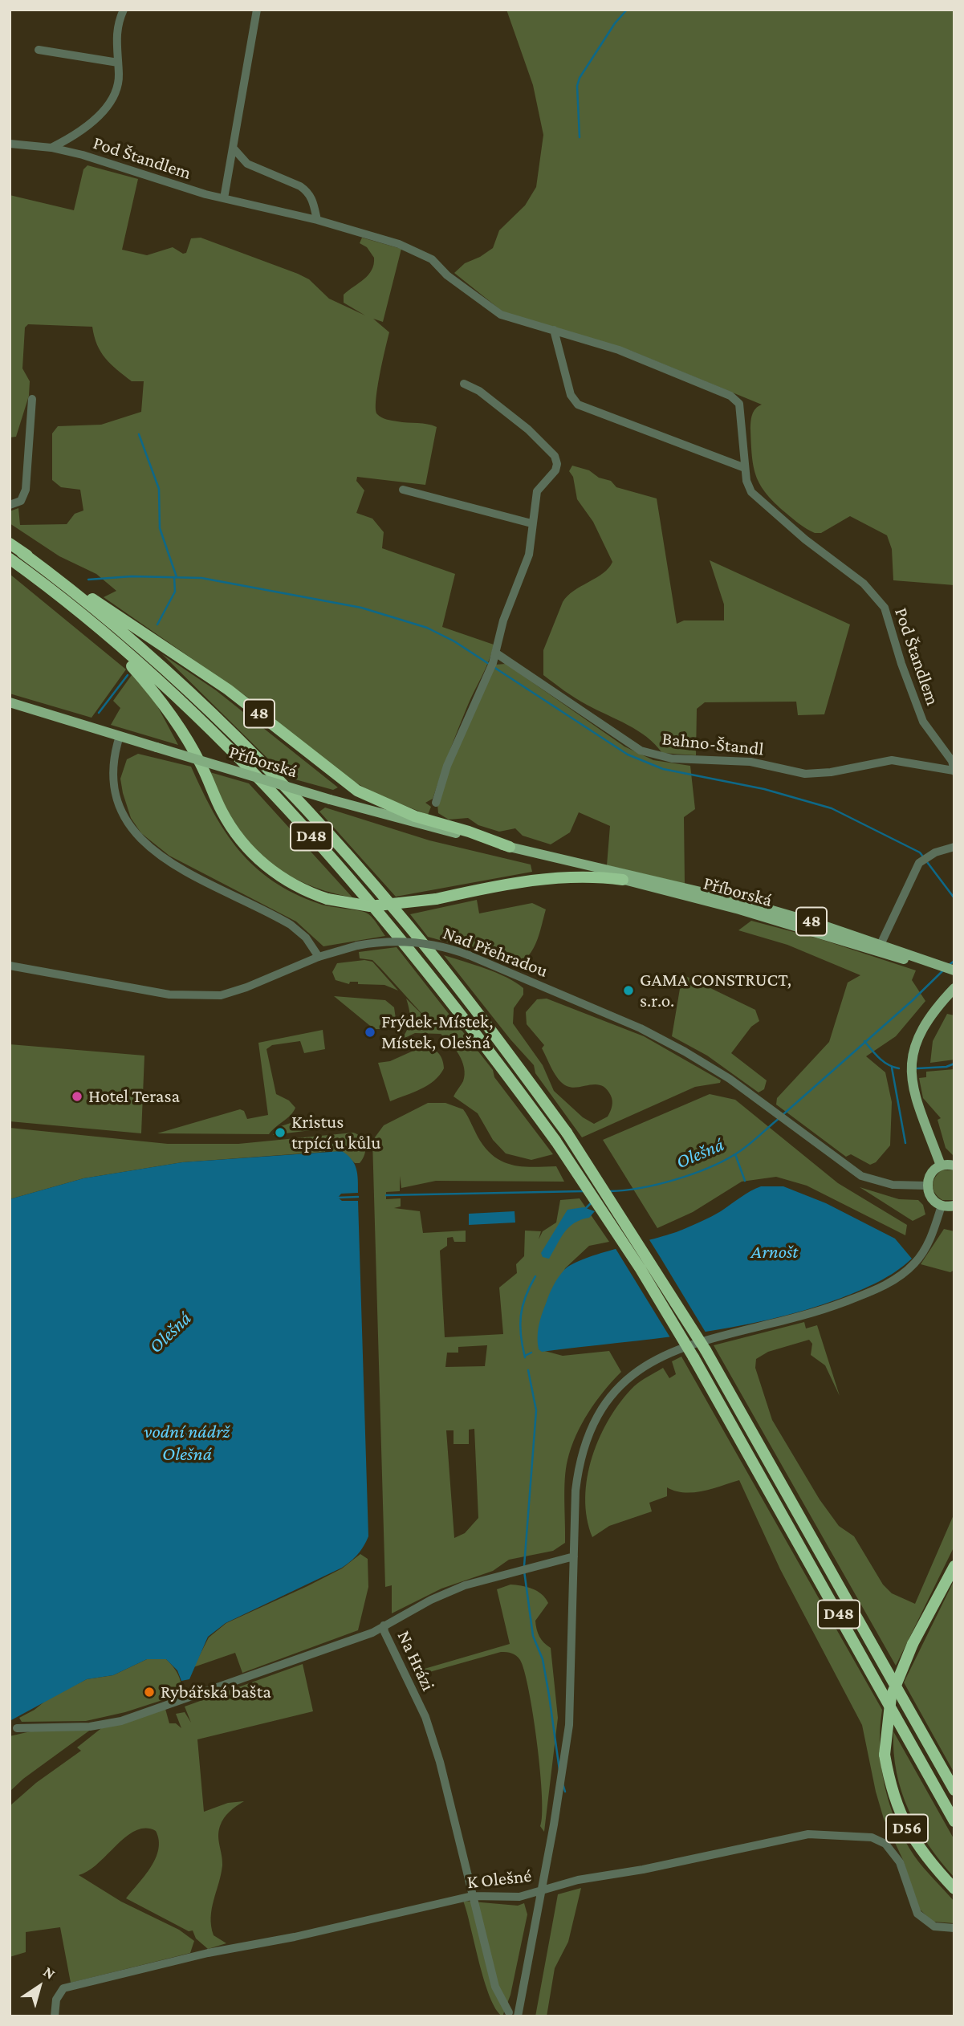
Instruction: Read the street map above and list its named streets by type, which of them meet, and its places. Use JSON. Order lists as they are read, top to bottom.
{
  "streets": {
    "highway": ["48", "D48", "D56"],
    "main road": ["Příborská"],
    "street": [
      "Pod Štandlem",
      "Bahno-Štandl",
      "Nad Přehradou",
      "Na Hrázi",
      "K Olešné"
    ]
  },
  "crossings": [
    ["Pod Štandlem", "Bahno-Štandl"],
    ["48", "Příborská"],
    ["48", "D48"],
    ["Na Hrázi", "K Olešné"]
  ],
  "water": ["Olešná", "Arnošt", "vodní nádrž Olešná"],
  "places": [
    "GAMA CONSTRUCT, s.r.o.",
    "Frýdek-Místek, Místek, Olešná",
    "Hotel Terasa",
    "Kristus trpící u kůlu",
    "Rybářská bašta"
  ],
  "north": "top right"
}
